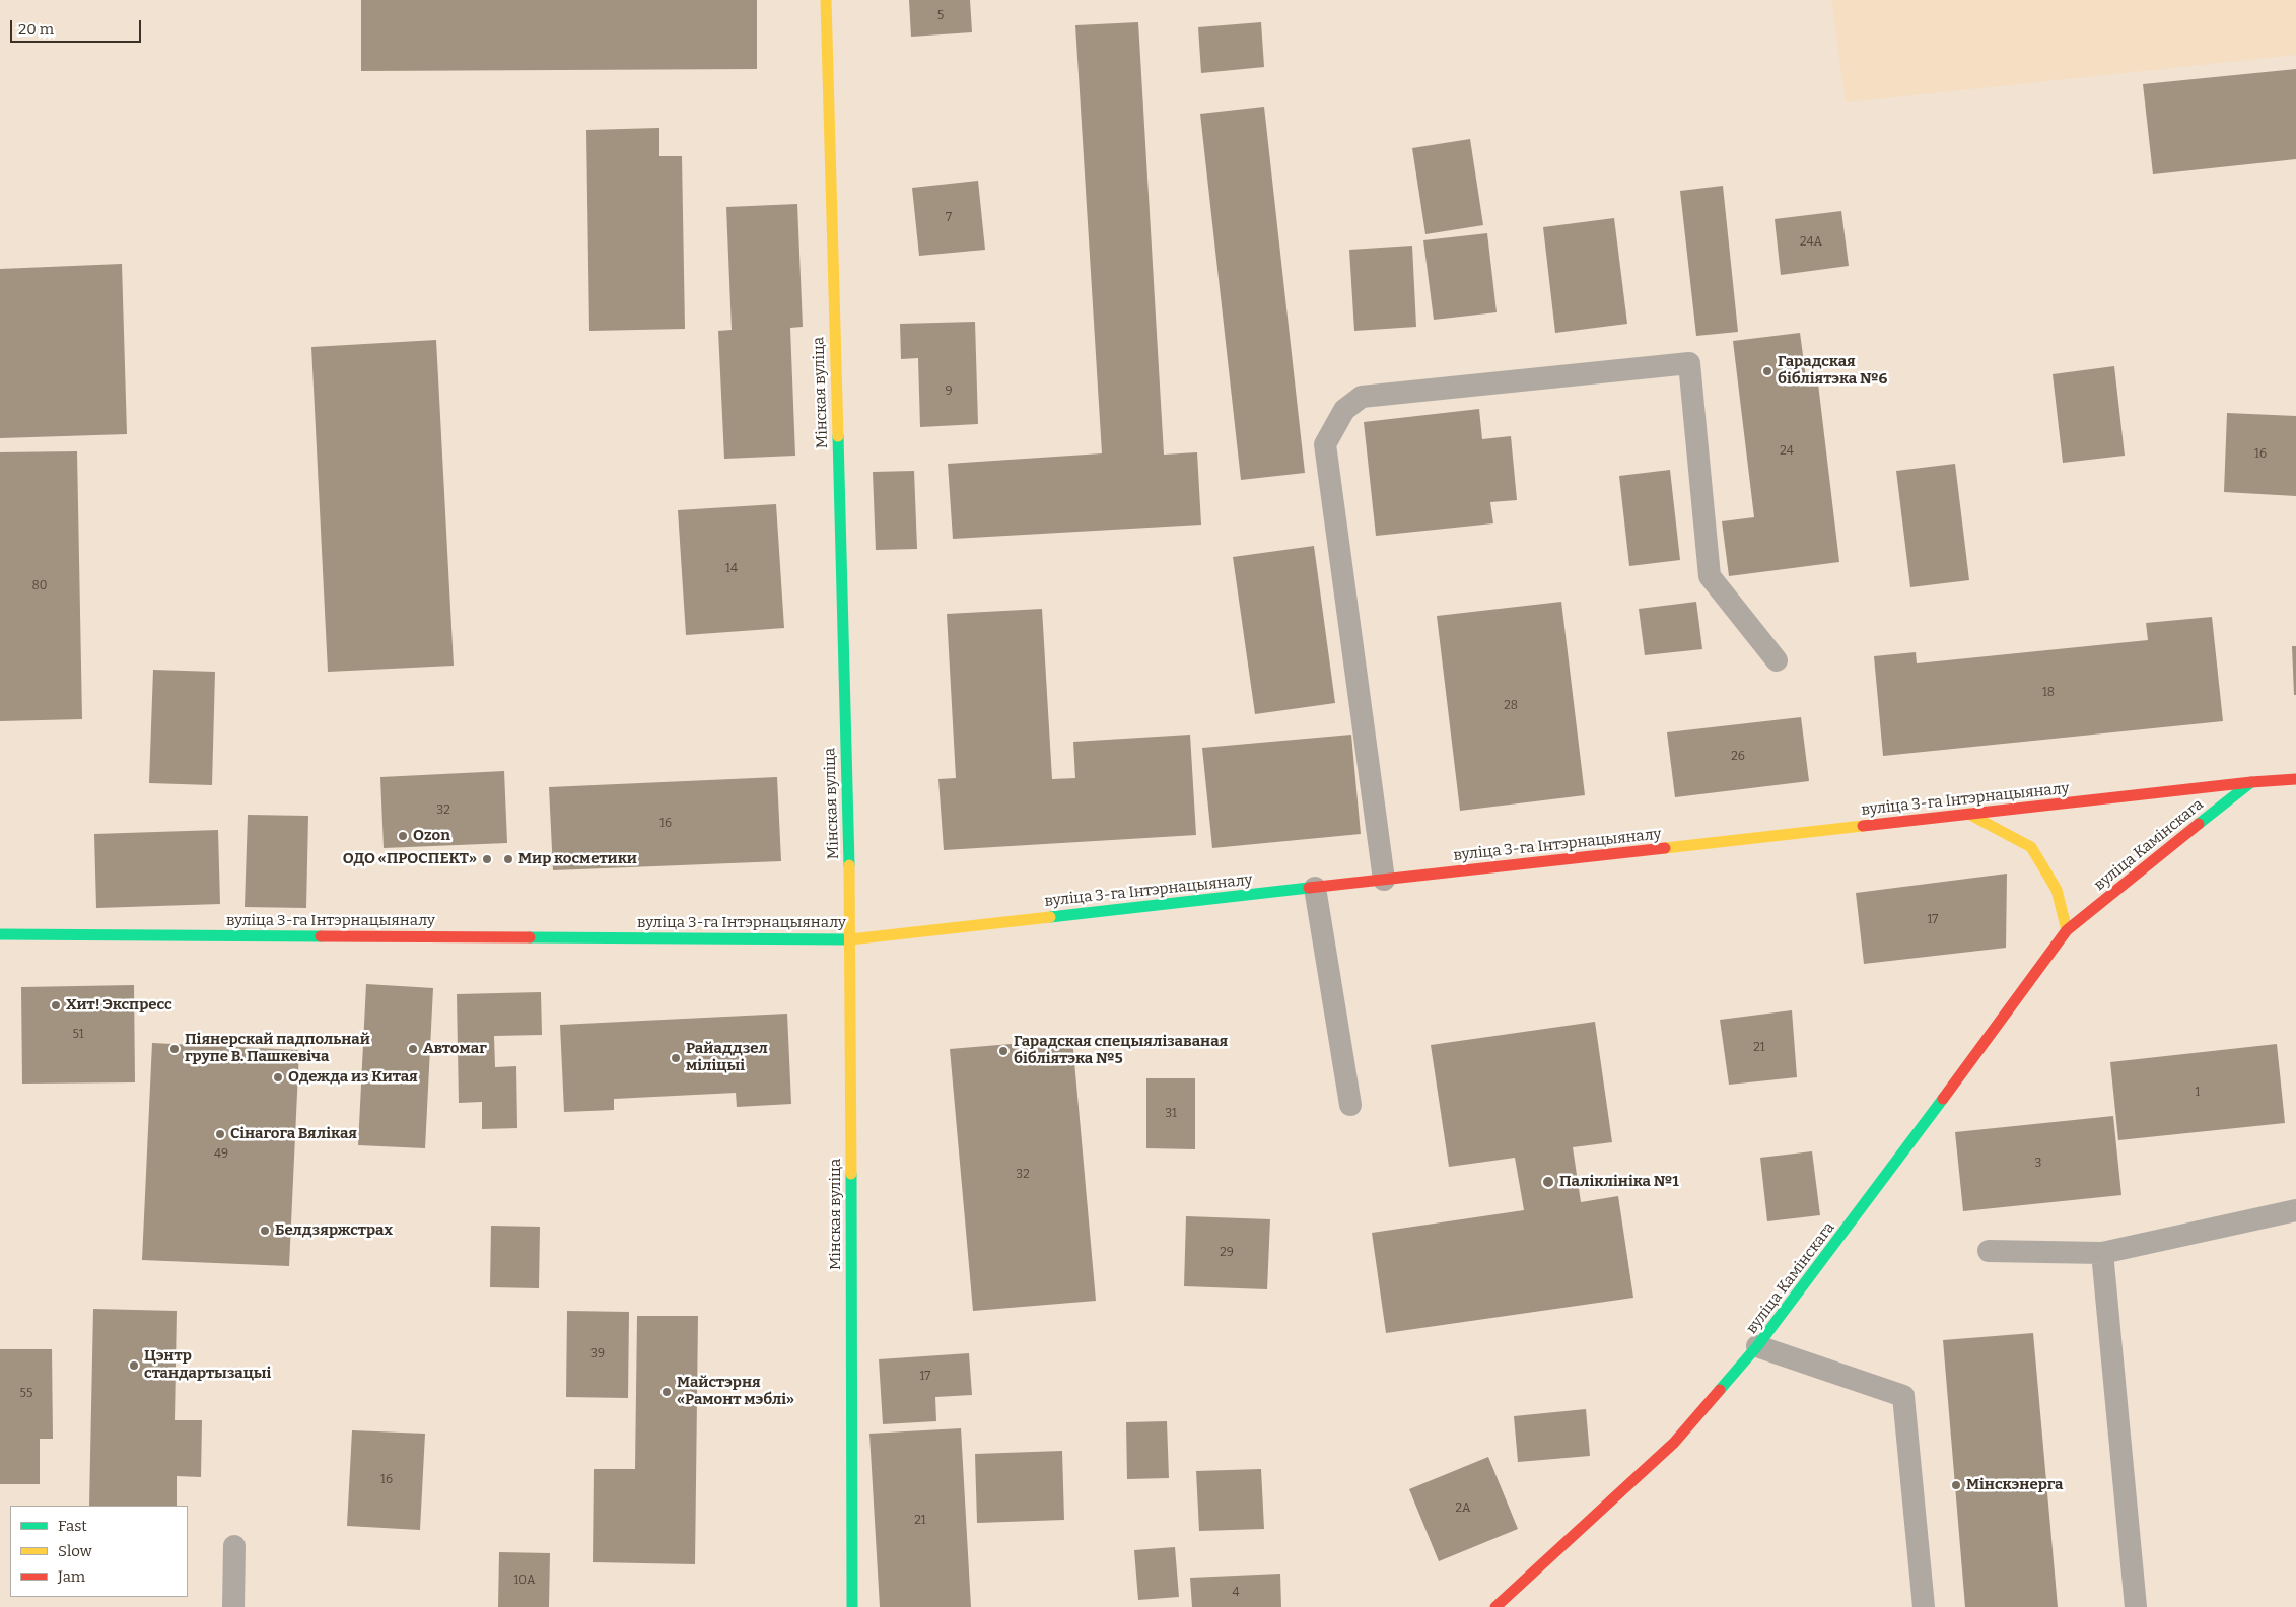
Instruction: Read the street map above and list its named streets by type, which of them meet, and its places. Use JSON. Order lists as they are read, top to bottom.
{
  "streets": {
    "main road": ["Мінская вуліца", "вуліца 3-га Інтэрнацыяналу", "вуліца Камінскага"]
  },
  "crossings": [
    ["Мінская вуліца", "вуліца 3-га Інтэрнацыяналу"],
    ["вуліца 3-га Інтэрнацыяналу", "вуліца Камінскага"]
  ],
  "places": [
    "Гарадская бібліятэка №6",
    "Ozon",
    "ОДО «ПРОСПЕКТ»",
    "Мир косметики",
    "Хит! Экспресс",
    "Піянерскай падпольнай групе В. Пашкевіча",
    "Автомаг",
    "Гарадская спецыялізаваная бібліятэка №5",
    "Райаддзел міліцыі",
    "Одежда из Китая",
    "Сінагога Вялікая",
    "Паліклініка №1",
    "Белдзяржстрах",
    "Цэнтр стандартызацыі",
    "Майстэрня «Рамонт мэблі»",
    "Мінскэнерга"
  ],
  "house_numbers": [
    "5",
    "7",
    "24А",
    "9",
    "24",
    "16",
    "14",
    "80",
    "18",
    "28",
    "26",
    "32",
    "16",
    "17",
    "51",
    "21",
    "1",
    "31",
    "49",
    "3",
    "32",
    "29",
    "39",
    "17",
    "55",
    "16",
    "2А",
    "21",
    "10А",
    "4"
  ],
  "legend": ["Fast", "Slow", "Jam"],
  "scale_bar": "20 m"
}
